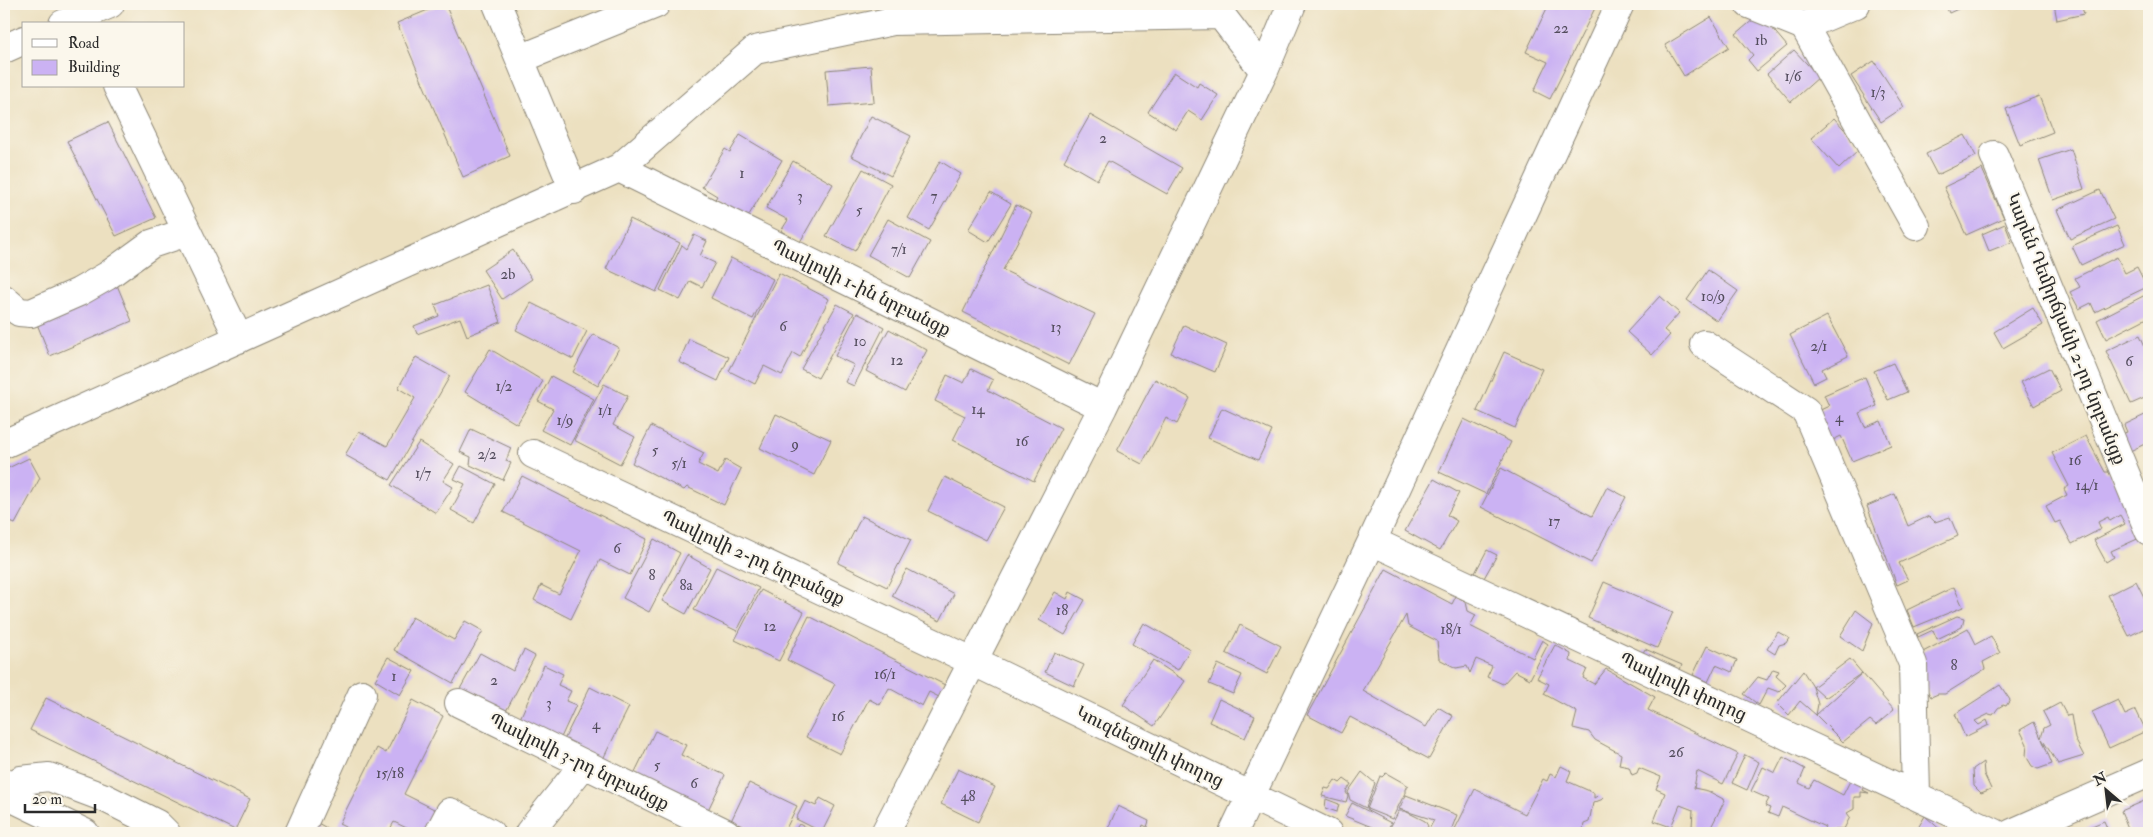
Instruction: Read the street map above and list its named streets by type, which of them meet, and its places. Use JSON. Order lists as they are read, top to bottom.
{
  "streets": {
    "street": [
      "Պավլովի 1-ին նրբանցք",
      "Կարեն Դեմիրճյանի 2-րդ նրբանցք",
      "Պավլովի 2-րդ նրբանցք",
      "Պավլովի փողոց",
      "Կուզնեցովի փողոց",
      "Պավլովի 3-րդ նրբանցք"
    ]
  },
  "crossings": [
    ["Պավլովի 2-րդ նրբանցք", "Կուզնեցովի փողոց"]
  ],
  "house_numbers": [
    "22",
    "1b",
    "1/6",
    "1/3",
    "2",
    "1",
    "3",
    "7",
    "5",
    "7/1",
    "2b",
    "10/9",
    "6",
    "13",
    "10",
    "2/1",
    "12",
    "6",
    "1/2",
    "14",
    "1/1",
    "4",
    "1/9",
    "16",
    "9",
    "5",
    "2/2",
    "16",
    "5/1",
    "1/7",
    "14/1",
    "17",
    "6",
    "8",
    "8a",
    "18",
    "12",
    "18/1",
    "8",
    "16/1",
    "1",
    "2",
    "3",
    "16",
    "4",
    "26",
    "5",
    "15/18",
    "6",
    "48"
  ],
  "legend": ["Road", "Building"],
  "scale_bar": "20 m",
  "north": "top left"
}
